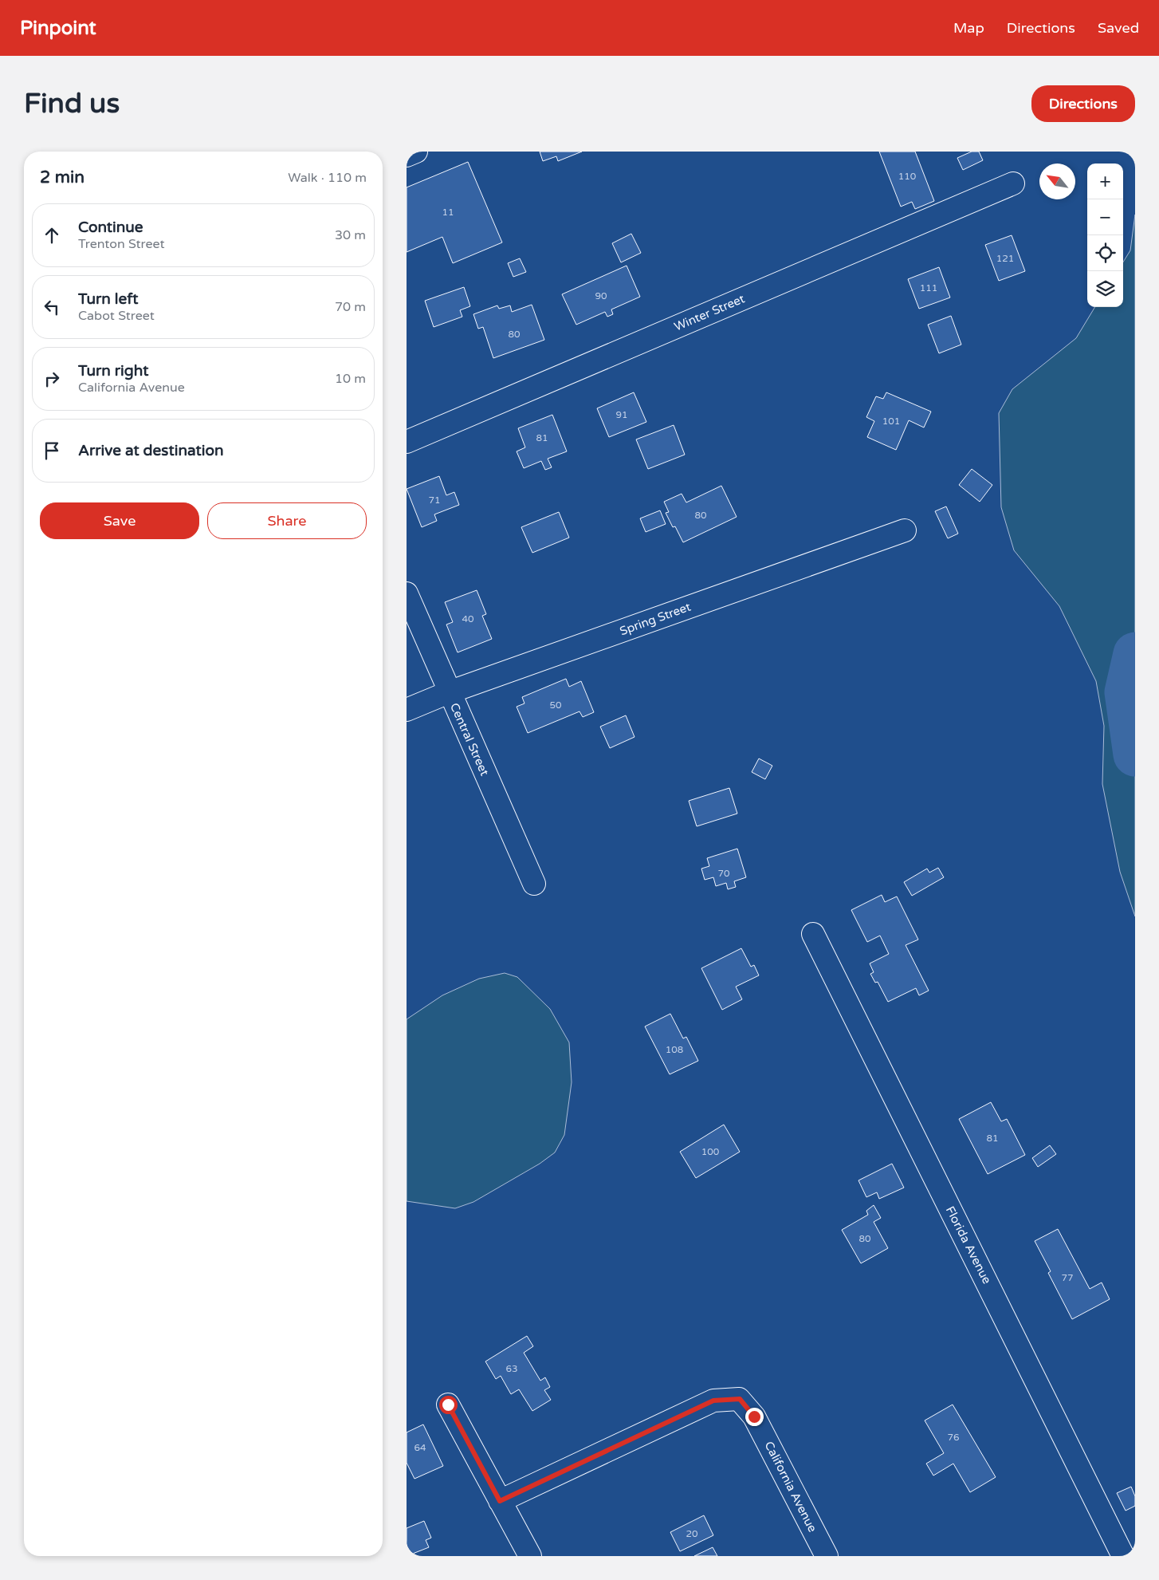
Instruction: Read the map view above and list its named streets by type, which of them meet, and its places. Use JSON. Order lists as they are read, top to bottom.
{
  "streets": {
    "street": [
      "Winter Street",
      "Spring Street",
      "Central Street",
      "Florida Avenue",
      "California Avenue"
    ]
  },
  "crossings": [
    ["Spring Street", "Central Street"]
  ],
  "house_numbers": [
    "110",
    "11",
    "121",
    "111",
    "90",
    "80",
    "91",
    "101",
    "81",
    "71",
    "80",
    "40",
    "50",
    "70",
    "108",
    "81",
    "100",
    "80",
    "77",
    "63",
    "76",
    "64",
    "20"
  ],
  "north": "top left",
  "page": {
    "header": "Pinpoint",
    "nav": ["Map", "Directions", "Saved"],
    "buttons": [
      "Directions",
      ["Save", "Share"]
    ],
    "title": "Find us",
    "heading": ["2 min", "Walk · 110 m"],
    "map_buttons": ["+", "−"],
    "list": [
      ["Continue", "Trenton Street", "30 m"],
      ["Turn left", "Cabot Street", "70 m"],
      ["Turn right", "California Avenue", "10 m"],
      "Arrive at destination"
    ]
  }
}
